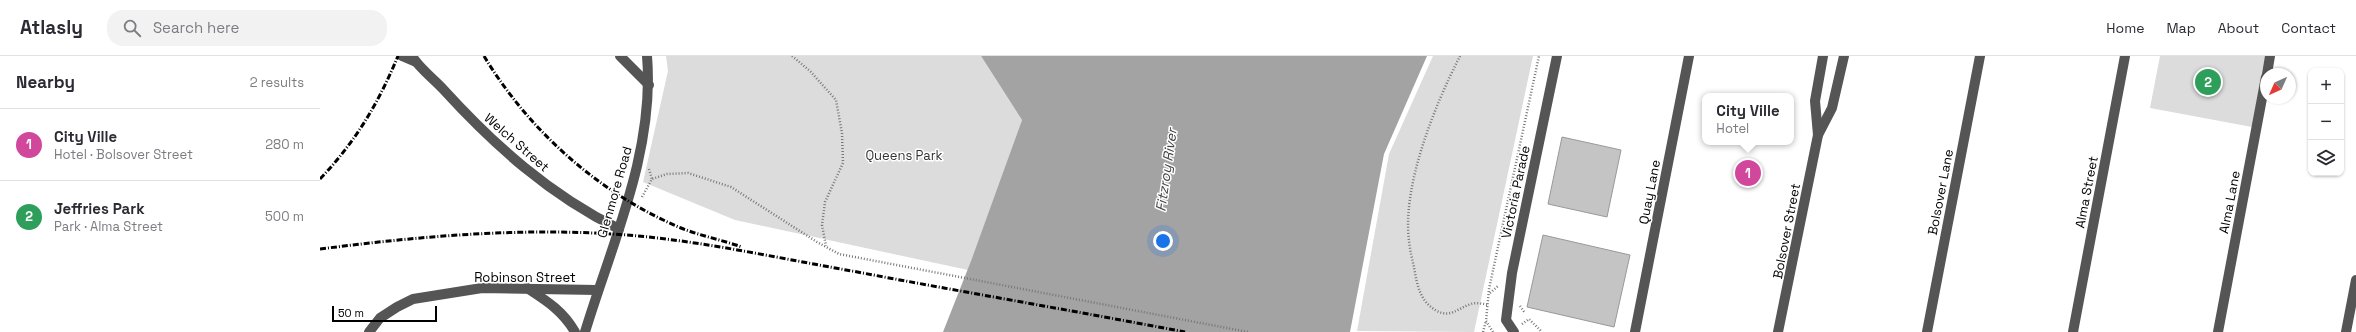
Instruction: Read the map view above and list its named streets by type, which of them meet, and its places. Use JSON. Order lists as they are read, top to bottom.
{
  "streets": {
    "street": [
      "Welch Street",
      "Glenmore Road",
      "Victoria Parade",
      "Quay Lane",
      "Bolsover Lane",
      "Alma Street",
      "Alma Lane",
      "Bolsover Street",
      "Robinson Street"
    ]
  },
  "crossings": [
    ["Welch Street", "Glenmore Road"],
    ["Glenmore Road", "Robinson Street"]
  ],
  "water": ["Fitzroy River"],
  "parks": ["Queens Park"],
  "scale_bar": "50 m",
  "north": "bottom left",
  "page": {
    "header": "Atlasly",
    "search": "Search here",
    "nav": [
      "Home",
      "Map",
      "About",
      "Contact"
    ],
    "heading": ["Nearby", "2 results"],
    "pins": ["2", "1"],
    "map_buttons": ["+", "−"],
    "popup": ["City Ville", "Hotel"],
    "list": [
      {
        "mark": "1",
        "name": "City Ville",
        "note": "Hotel · Bolsover Street",
        "value": "280 m"
      },
      {
        "mark": "2",
        "name": "Jeffries Park",
        "note": "Park · Alma Street",
        "value": "500 m"
      }
    ],
    "scale": "50 m"
  }
}
